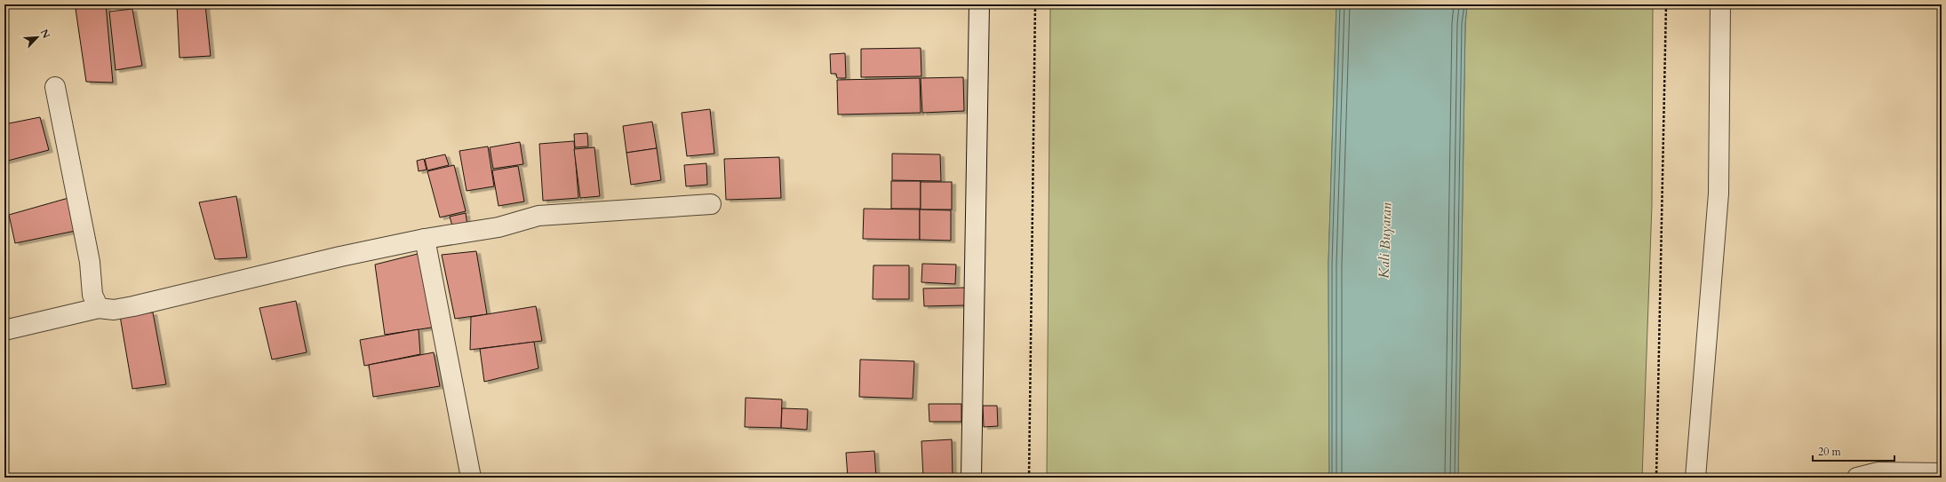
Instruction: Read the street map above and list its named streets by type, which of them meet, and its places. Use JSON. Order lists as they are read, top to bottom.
{
  "water": ["Kali Buyaran"],
  "scale_bar": "20 m",
  "north": "top right"
}
